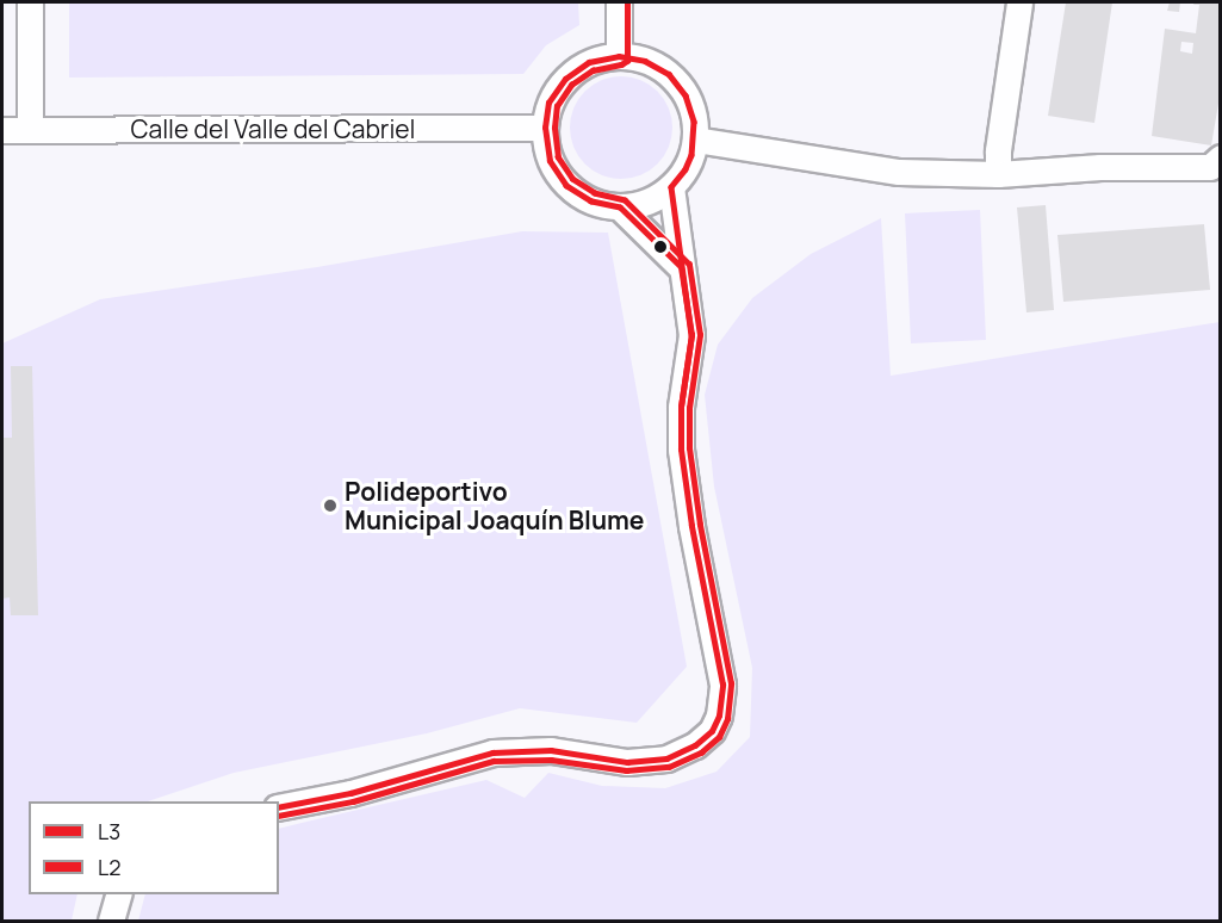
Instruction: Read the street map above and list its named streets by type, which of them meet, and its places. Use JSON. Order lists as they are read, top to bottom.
{
  "streets": {
    "street": ["Calle del Valle del Cabriel"]
  },
  "places": ["Polideportivo Municipal Joaquín Blume"],
  "lines": ["transit line L2", "transit line L3"],
  "legend": ["L3", "L2"]
}
